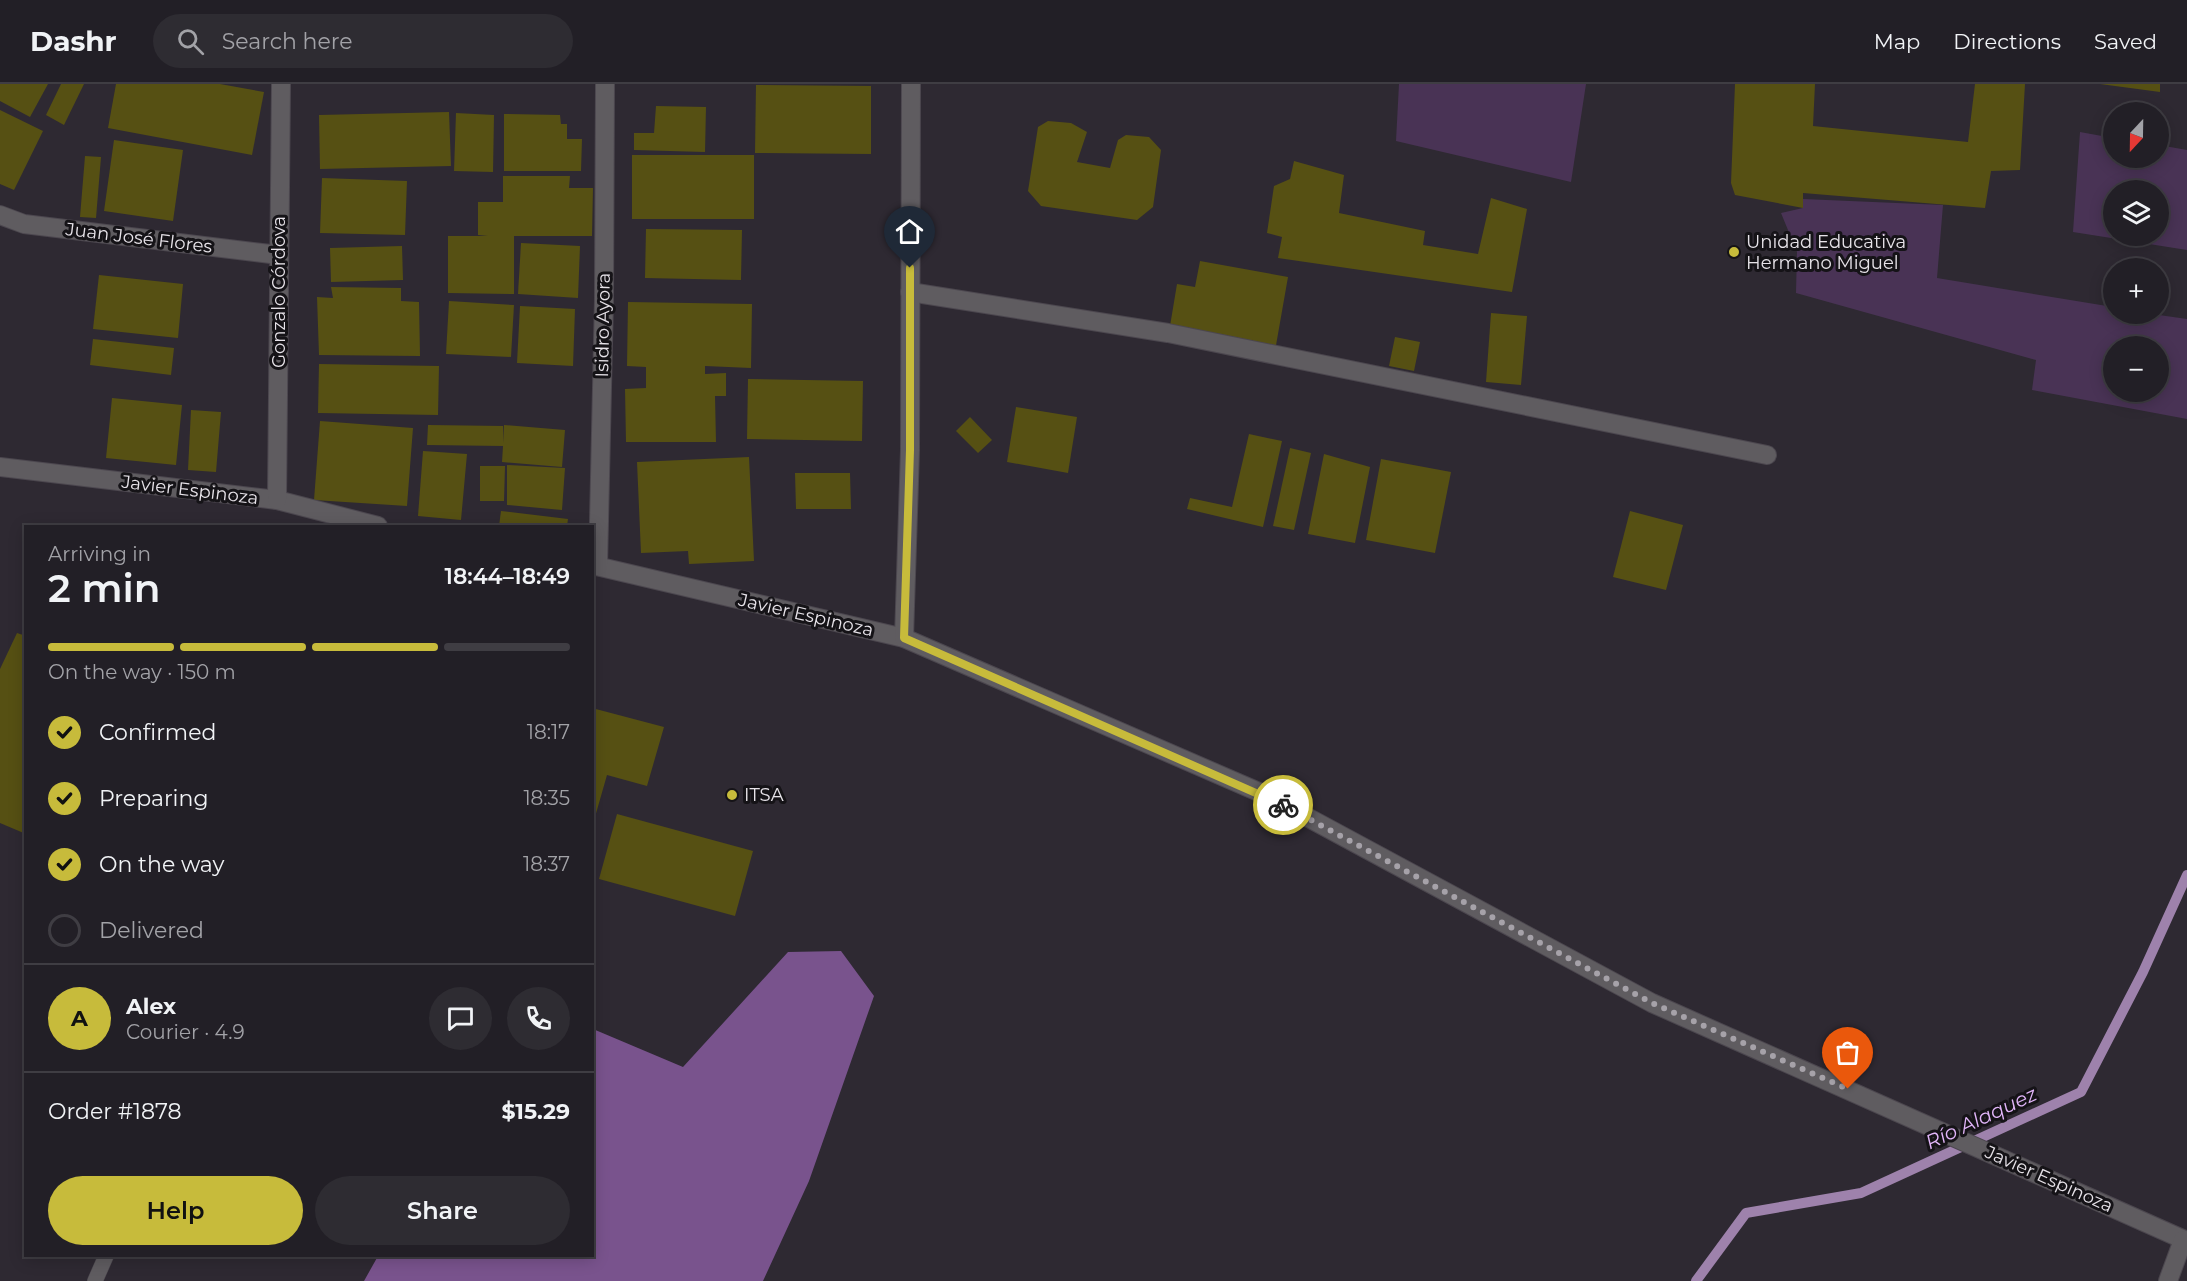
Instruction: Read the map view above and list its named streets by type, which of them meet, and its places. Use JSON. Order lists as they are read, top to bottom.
{
  "streets": {
    "street": [
      "Juan José Flores",
      "Gonzalo Córdova",
      "Isidro Ayora",
      "Javier Espinoza"
    ]
  },
  "crossings": [
    ["Juan José Flores", "Gonzalo Córdova"],
    ["Gonzalo Córdova", "Javier Espinoza"],
    ["Isidro Ayora", "Javier Espinoza"]
  ],
  "water": ["Río Alaquez"],
  "places": ["Unidad Educativa Hermano Miguel", "ITSA"],
  "north": "bottom",
  "page": {
    "header": "Dashr",
    "search": "Search here",
    "nav": ["Map", "Directions", "Saved"],
    "map_buttons": ["+", "−"],
    "heading": ["2 min", "Arriving in", "18:44–18:49"],
    "panel": [
      "Alex",
      "Courier · 4.9",
      "Order #1878",
      "$15.29"
    ],
    "bar": "On the way · 150 m",
    "list": [
      ["Confirmed", "18:17"],
      ["Preparing", "18:35"],
      ["On the way", "18:37"],
      "Delivered"
    ],
    "round": "A",
    "buttons": ["Help", "Share"]
  }
}
